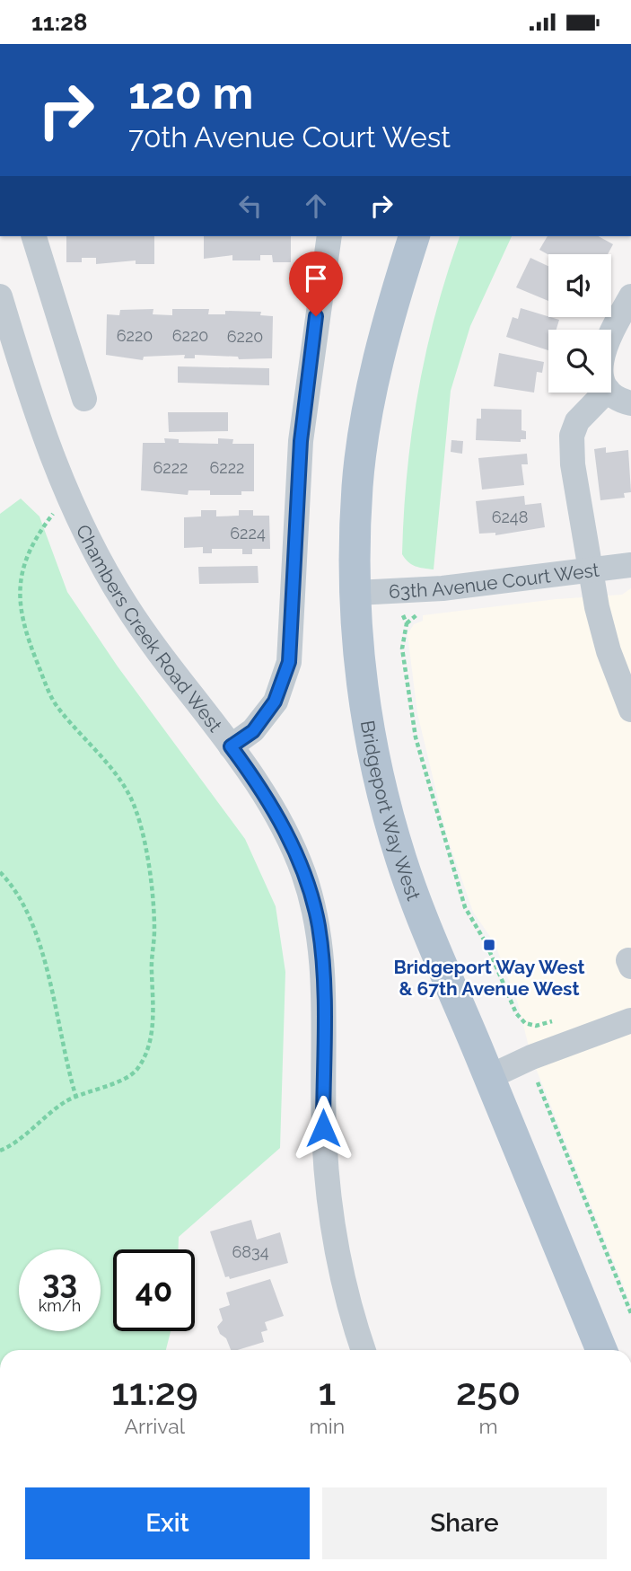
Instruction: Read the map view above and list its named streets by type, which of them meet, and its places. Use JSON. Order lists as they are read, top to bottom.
{
  "streets": {
    "main road": ["Bridgeport Way West"],
    "street": ["63th Avenue Court West", "Chambers Creek Road West"]
  },
  "crossings": [
    ["63th Avenue Court West", "Bridgeport Way West"]
  ],
  "places": {
    "transit": ["Bridgeport Way West & 67th Avenue West"]
  },
  "house_numbers": [
    "6220",
    "6220",
    "6220",
    "6222",
    "6222",
    "6248",
    "6224",
    "6834"
  ],
  "page": {
    "status": "11:28",
    "turn": ["120 m", "70th Avenue Court West"],
    "speed": "33 km/h",
    "limit": "40",
    "eta": [
      "11:29",
      "Arrival",
      "1",
      "min",
      "250",
      "m"
    ],
    "buttons": ["Exit", "Share"]
  }
}
